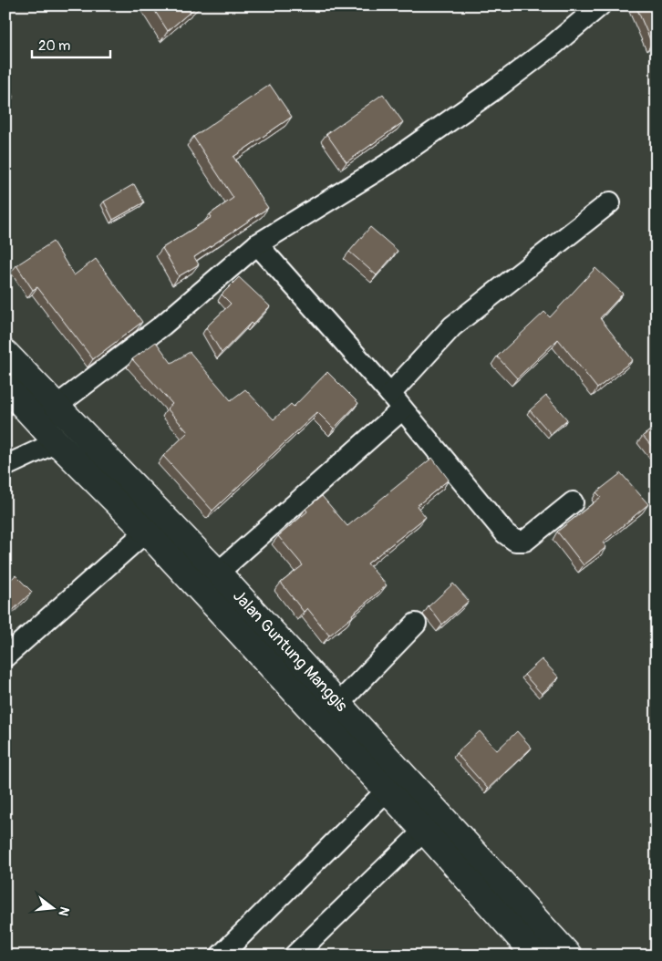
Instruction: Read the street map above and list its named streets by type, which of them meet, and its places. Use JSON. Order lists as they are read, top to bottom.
{
  "streets": {
    "street": ["Jalan Guntung Manggis"]
  },
  "scale_bar": "20 m",
  "north": "right"
}
